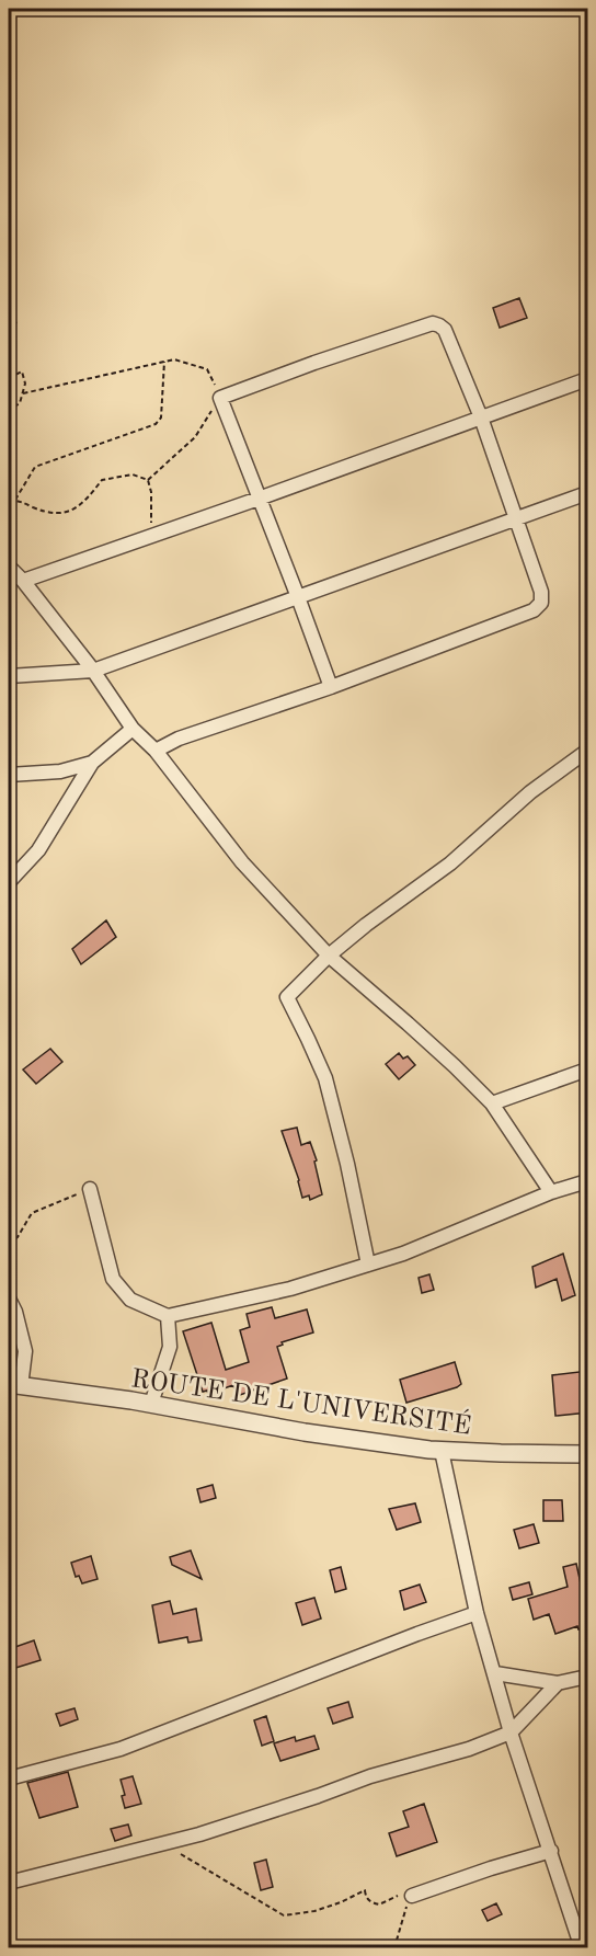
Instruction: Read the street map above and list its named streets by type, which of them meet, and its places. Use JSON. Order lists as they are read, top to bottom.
{
  "streets": {
    "street": ["ROUTE DE L'UNIVERSITÉ"]
  }
}
